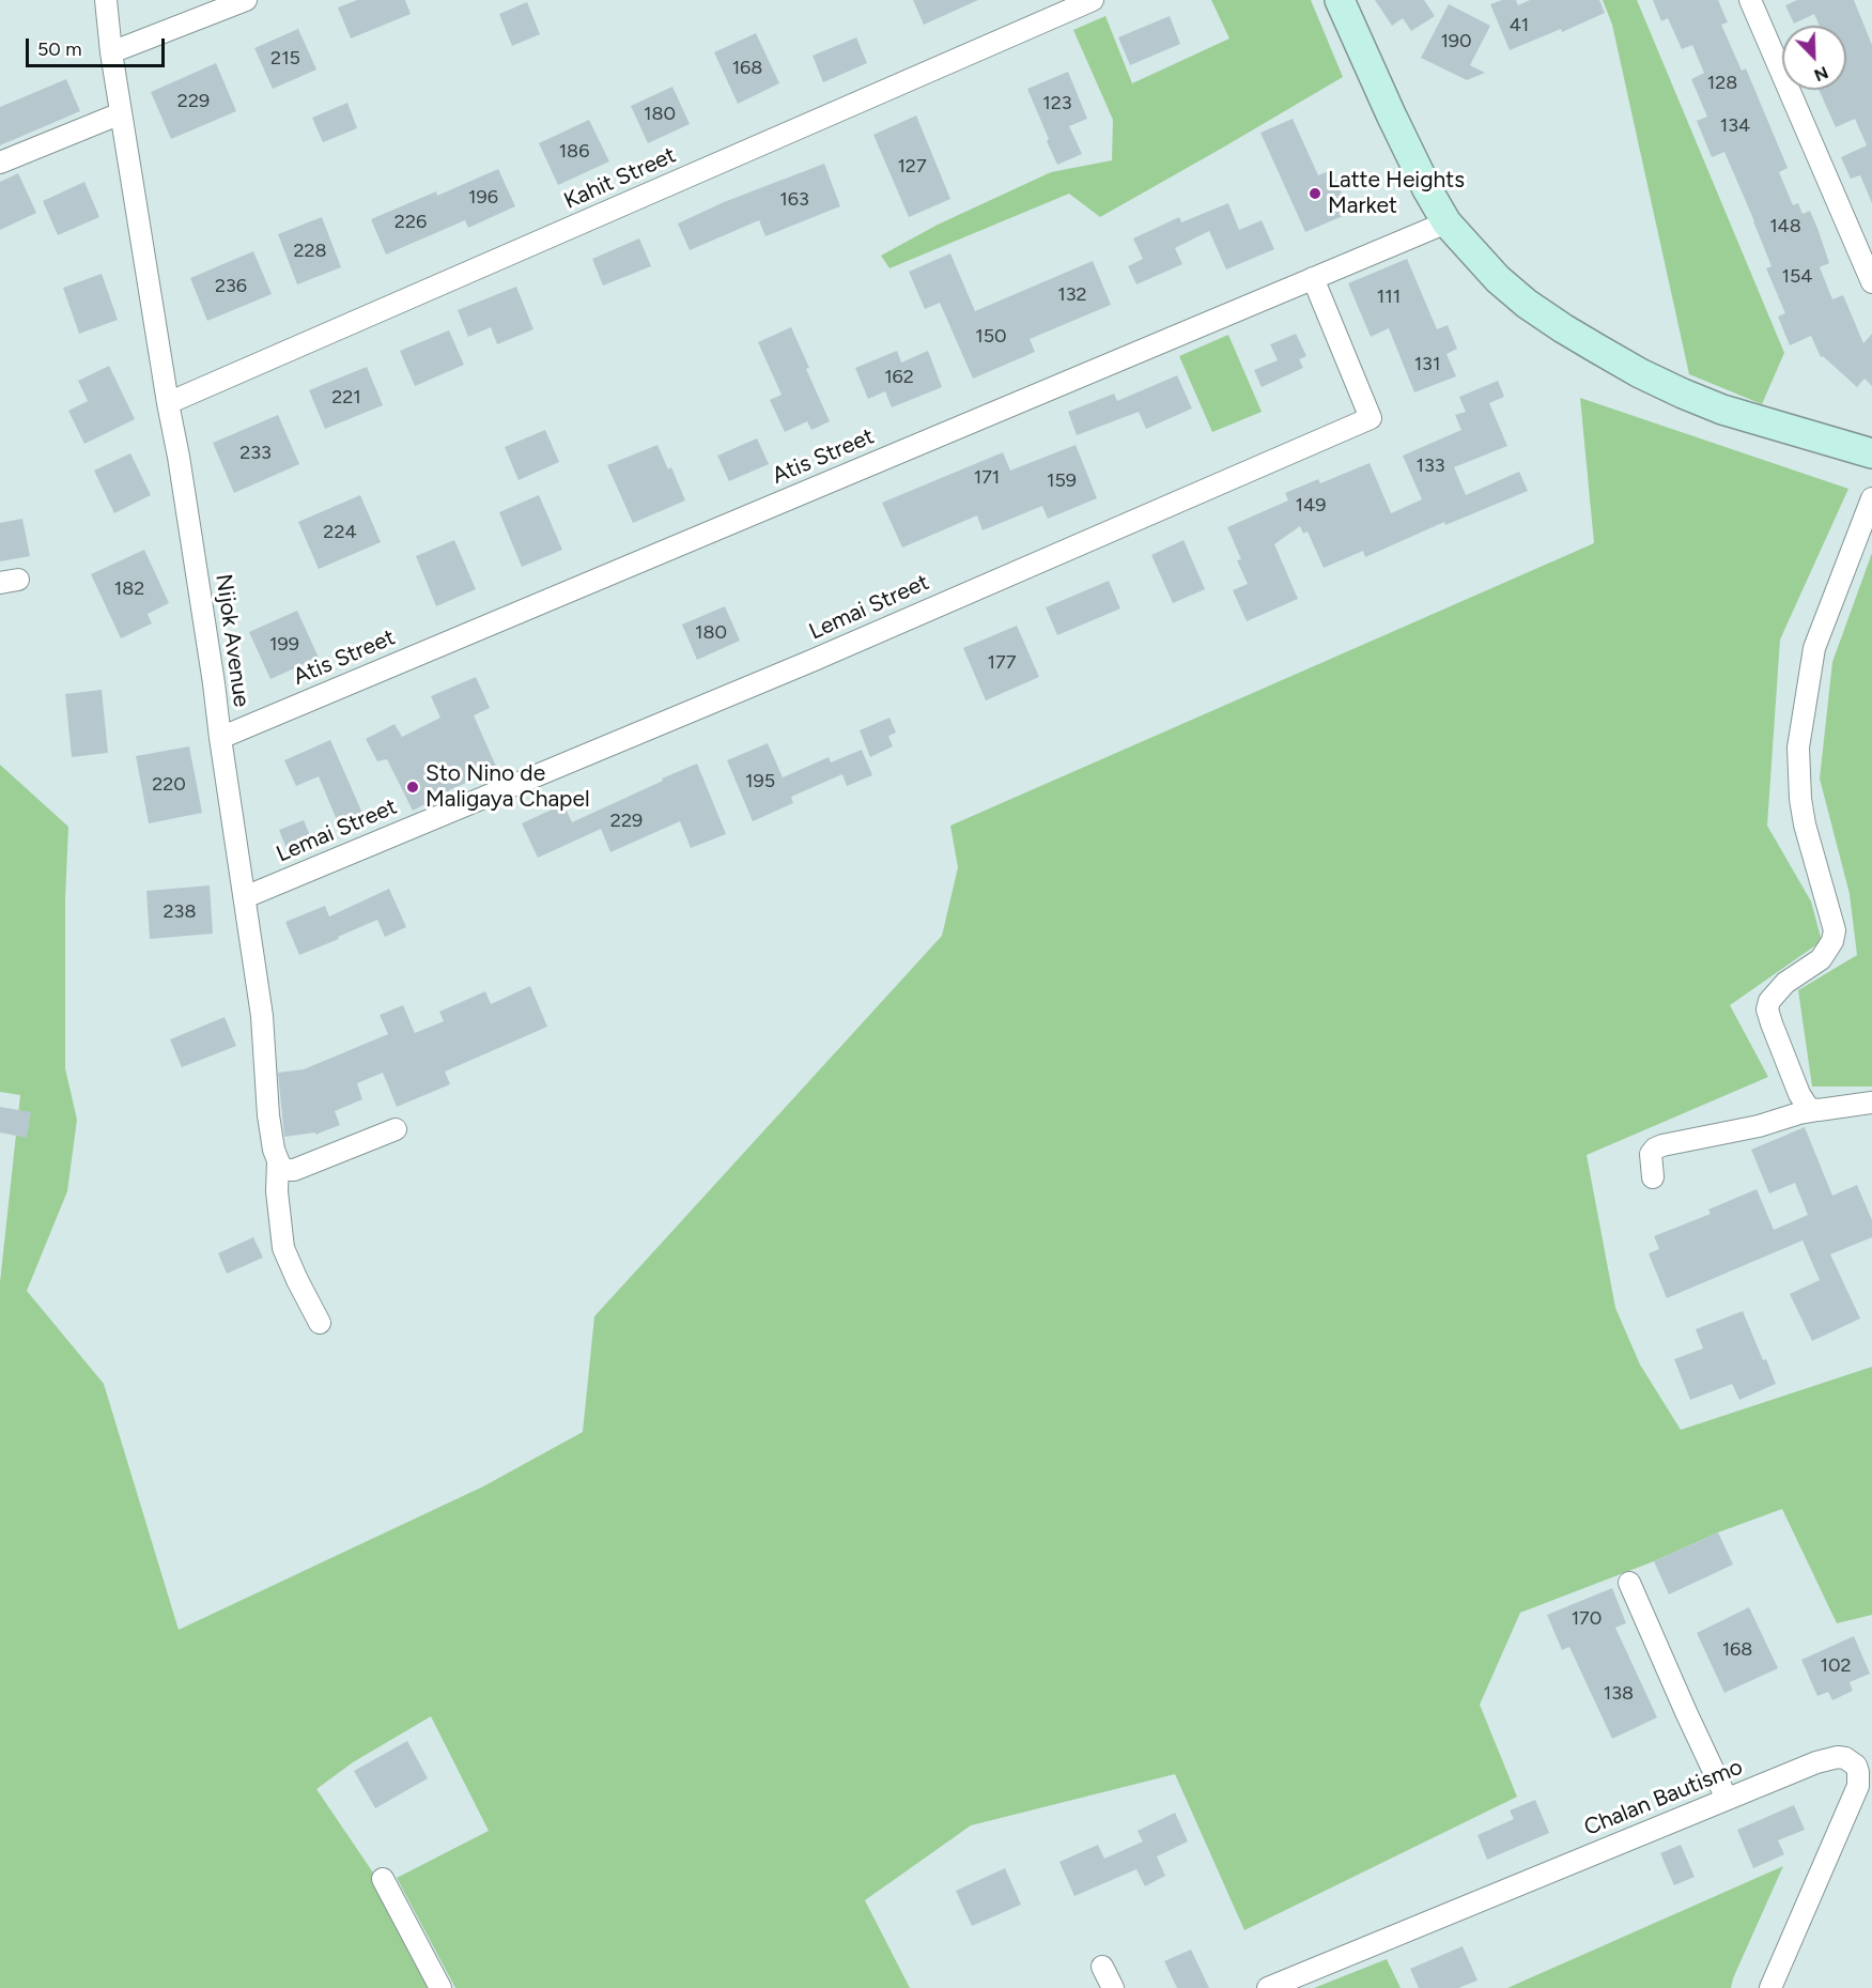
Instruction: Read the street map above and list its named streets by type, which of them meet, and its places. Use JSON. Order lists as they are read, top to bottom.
{
  "streets": {
    "street": [
      "Kahit Street",
      "Atis Street",
      "Lemai Street",
      "Nijok Avenue",
      "Chalan Bautismo"
    ]
  },
  "crossings": [
    ["Kahit Street", "Nijok Avenue"],
    ["Atis Street", "Lemai Street"],
    ["Atis Street", "Nijok Avenue"],
    ["Lemai Street", "Nijok Avenue"]
  ],
  "places": ["Latte Heights Market", "Sto Nino de Maligaya Chapel"],
  "house_numbers": [
    "41",
    "190",
    "215",
    "168",
    "128",
    "229",
    "123",
    "180",
    "134",
    "186",
    "127",
    "196",
    "163",
    "226",
    "148",
    "228",
    "154",
    "236",
    "132",
    "111",
    "150",
    "131",
    "162",
    "221",
    "233",
    "133",
    "171",
    "159",
    "149",
    "224",
    "182",
    "180",
    "199",
    "177",
    "195",
    "220",
    "229",
    "238",
    "170",
    "168",
    "102",
    "138"
  ],
  "scale_bar": "50 m",
  "north": "bottom right"
}
